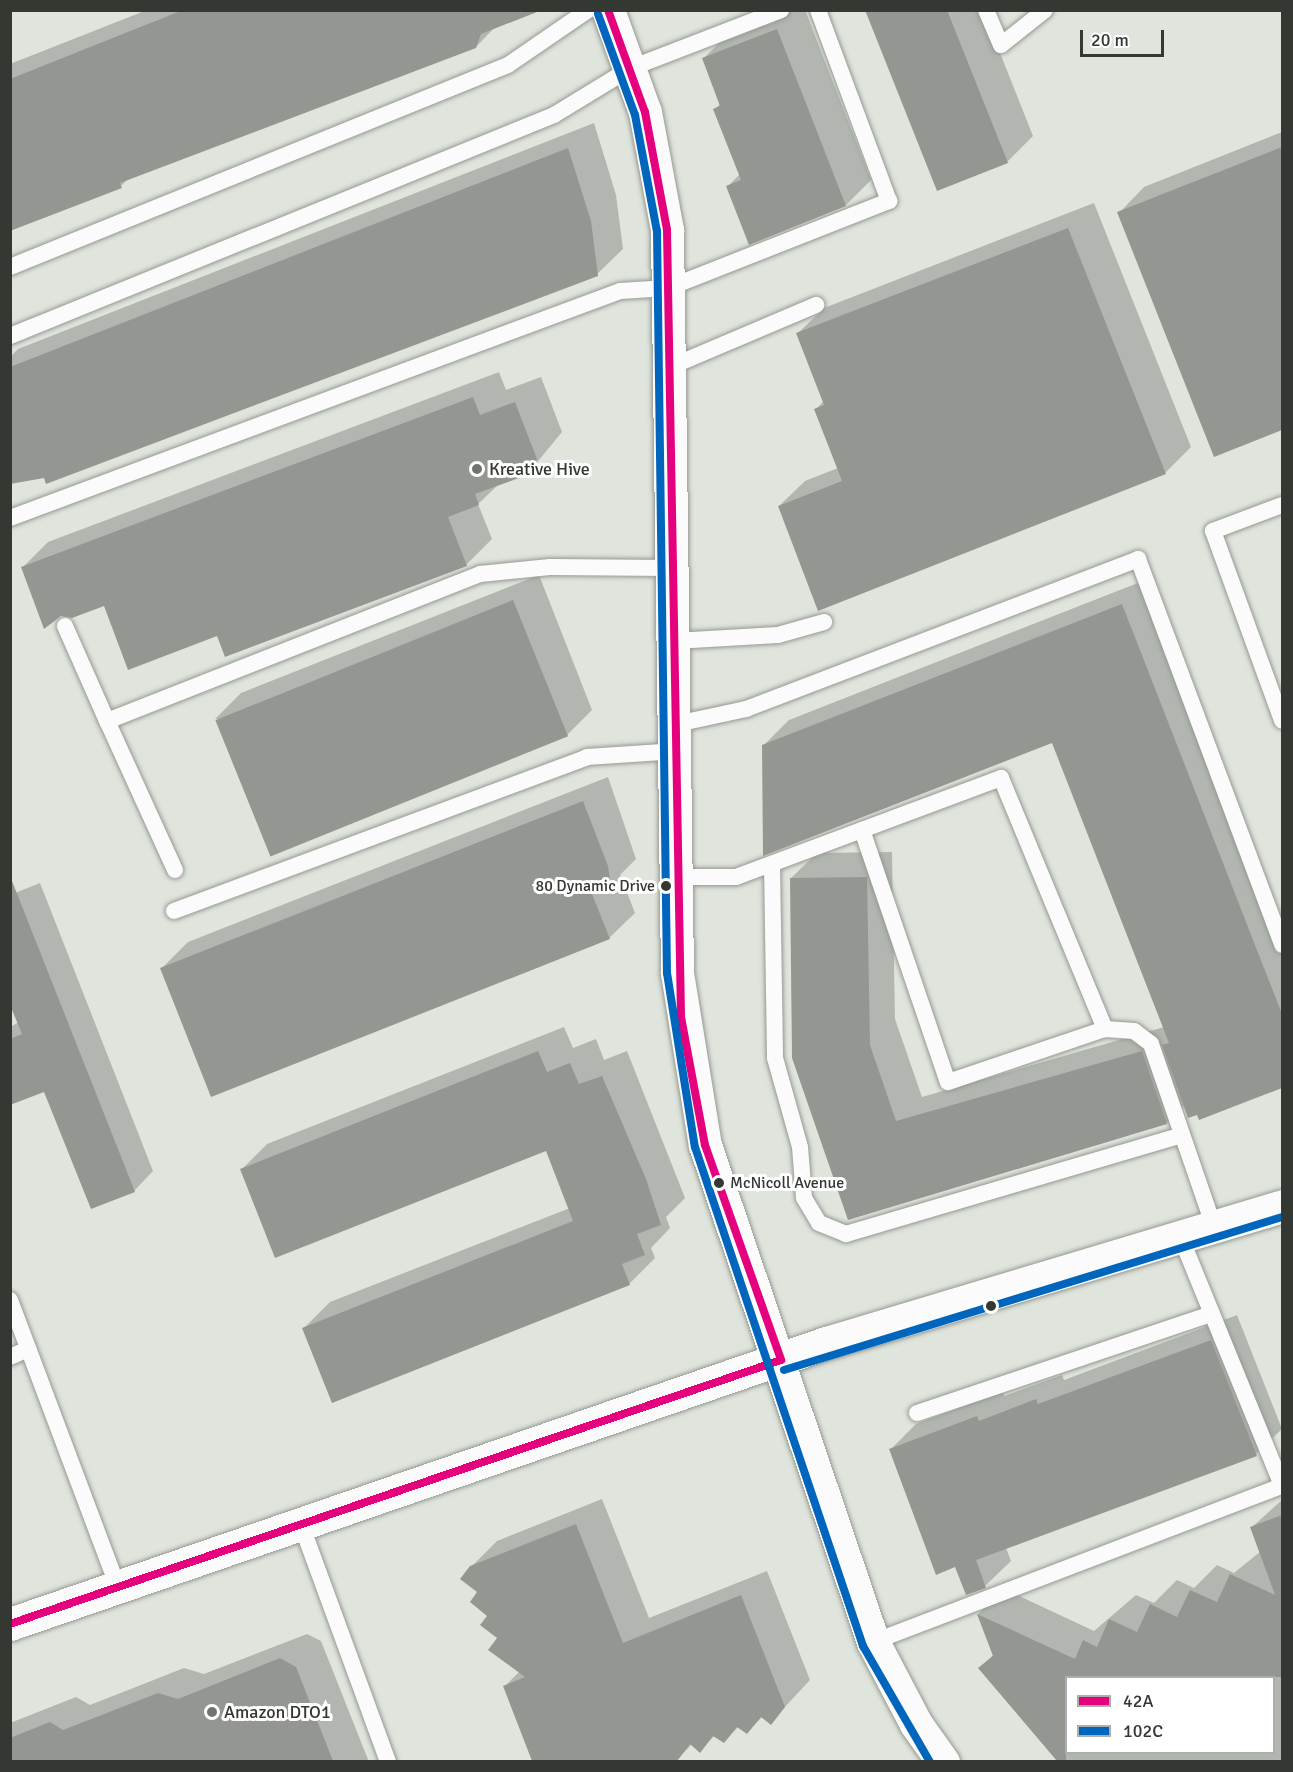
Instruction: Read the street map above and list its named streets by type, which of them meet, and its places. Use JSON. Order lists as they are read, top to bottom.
{
  "places": [
    "Kreative Hive",
    "80 Dynamic Drive",
    "McNicoll Avenue",
    "Amazon DTO1"
  ],
  "lines": ["transit line 42A", "transit line 102C"],
  "legend": ["42A", "102C"],
  "scale_bar": "20 m"
}
